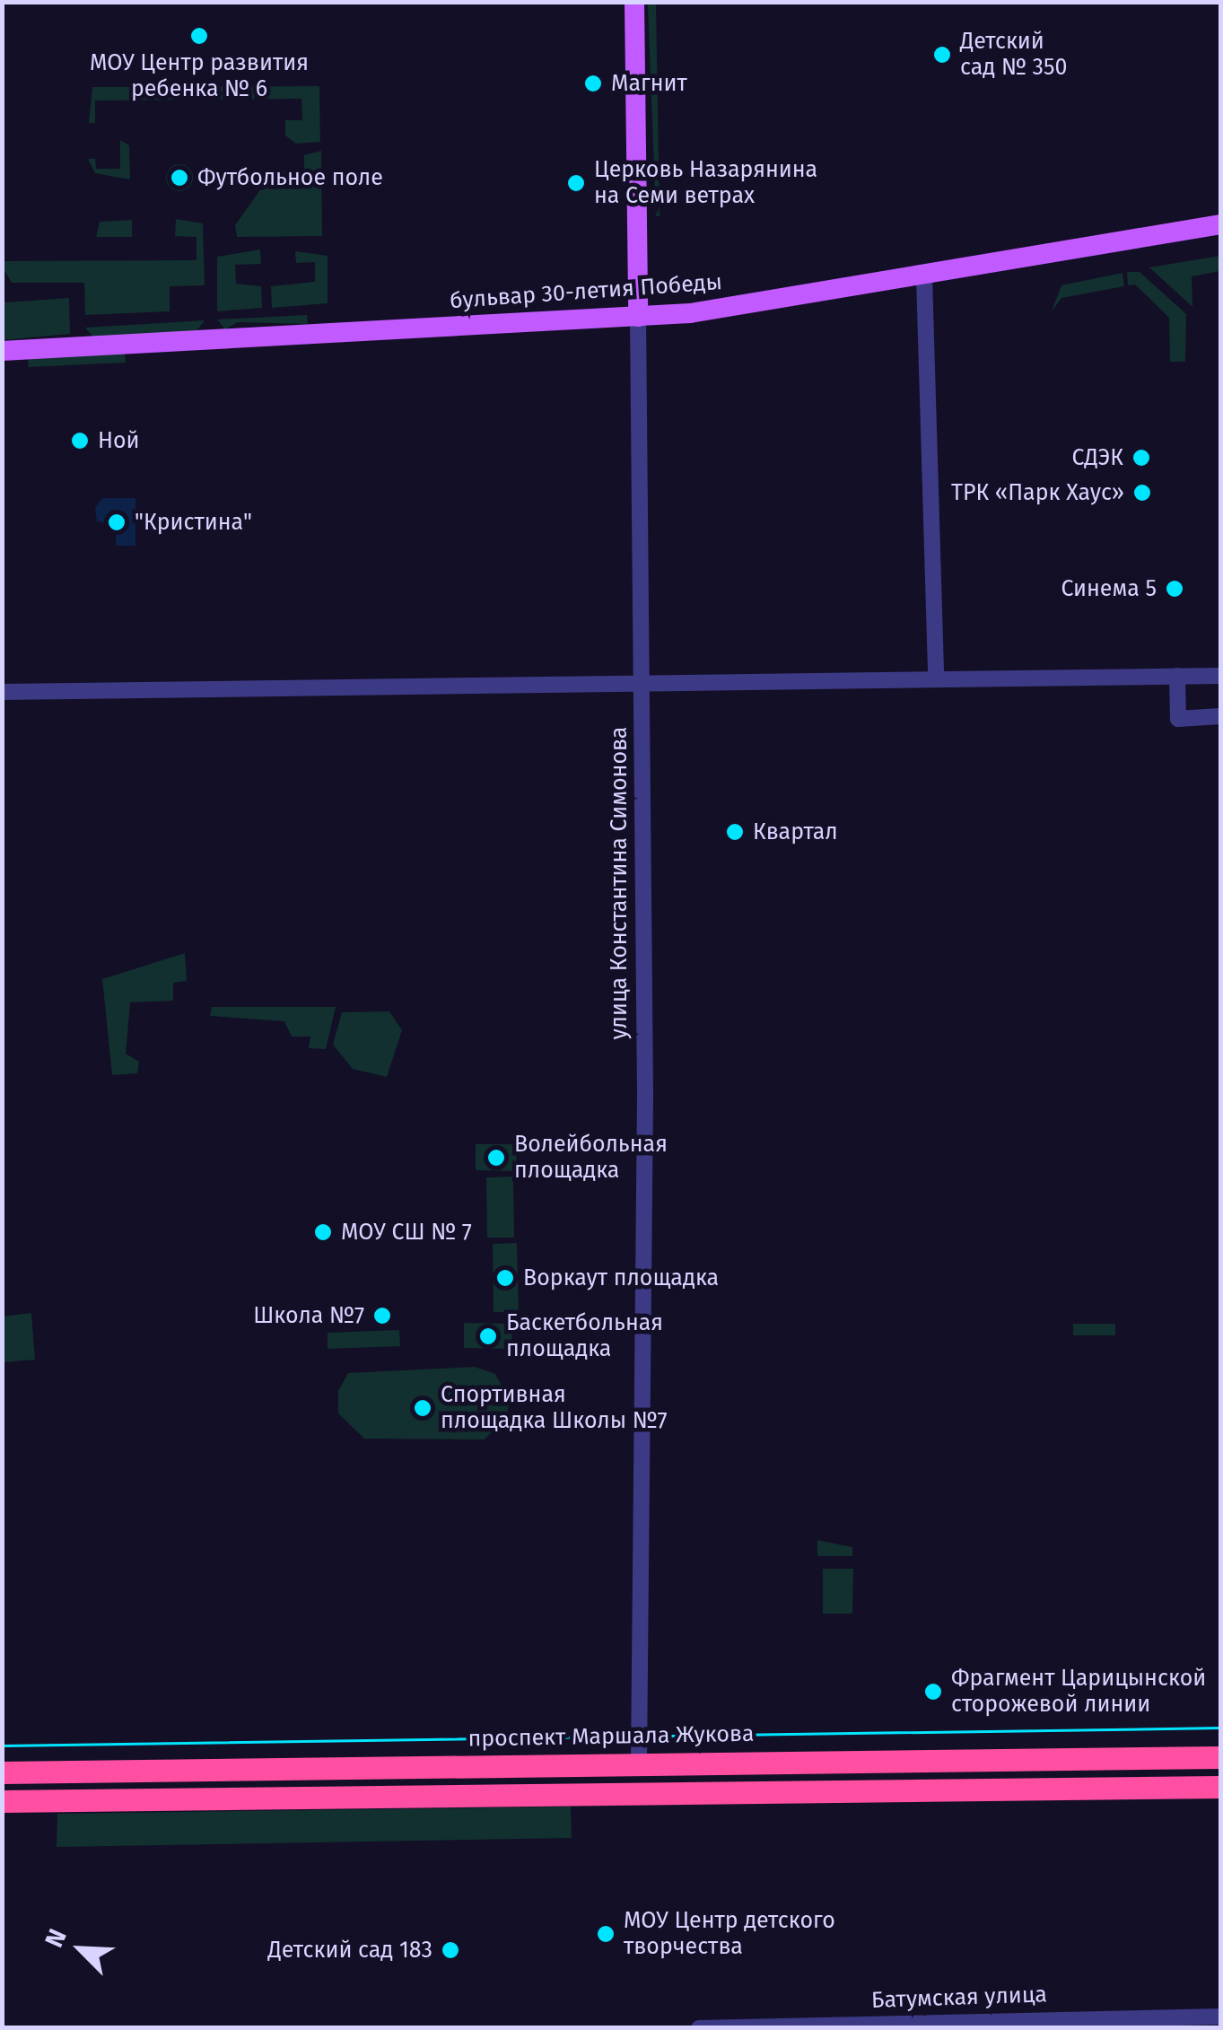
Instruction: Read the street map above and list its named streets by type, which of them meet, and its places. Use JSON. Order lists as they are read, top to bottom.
{
  "streets": {
    "highway": ["проспект Маршала Жукова"],
    "main road": ["бульвар 30-летия Победы", "улица Константина Симонова"],
    "street": ["Батумская улица"]
  },
  "crossings": [
    ["бульвар 30-летия Победы", "улица Константина Симонова"],
    ["улица Константина Симонова", "проспект Маршала Жукова"]
  ],
  "places": [
    "МОУ Центр развития ребенка № 6",
    "Детский сад № 350",
    "Магнит",
    "Футбольное поле",
    "Церковь Назарянина на Семи ветрах",
    "Ной",
    "СДЭК",
    "ТРК «Парк Хаус»",
    "\"Кристина\"",
    "Синема 5",
    "Квартал",
    "Волейбольная площадка",
    "МОУ СШ № 7",
    "Воркаут площадка",
    "Школа №7",
    "Баскетбольная площадка",
    "Спортивная площадка Школы №7",
    "Фрагмент Царицынской сторожевой линии",
    "МОУ Центр детского творчества",
    "Детский сад 183"
  ],
  "north": "top left"
}
